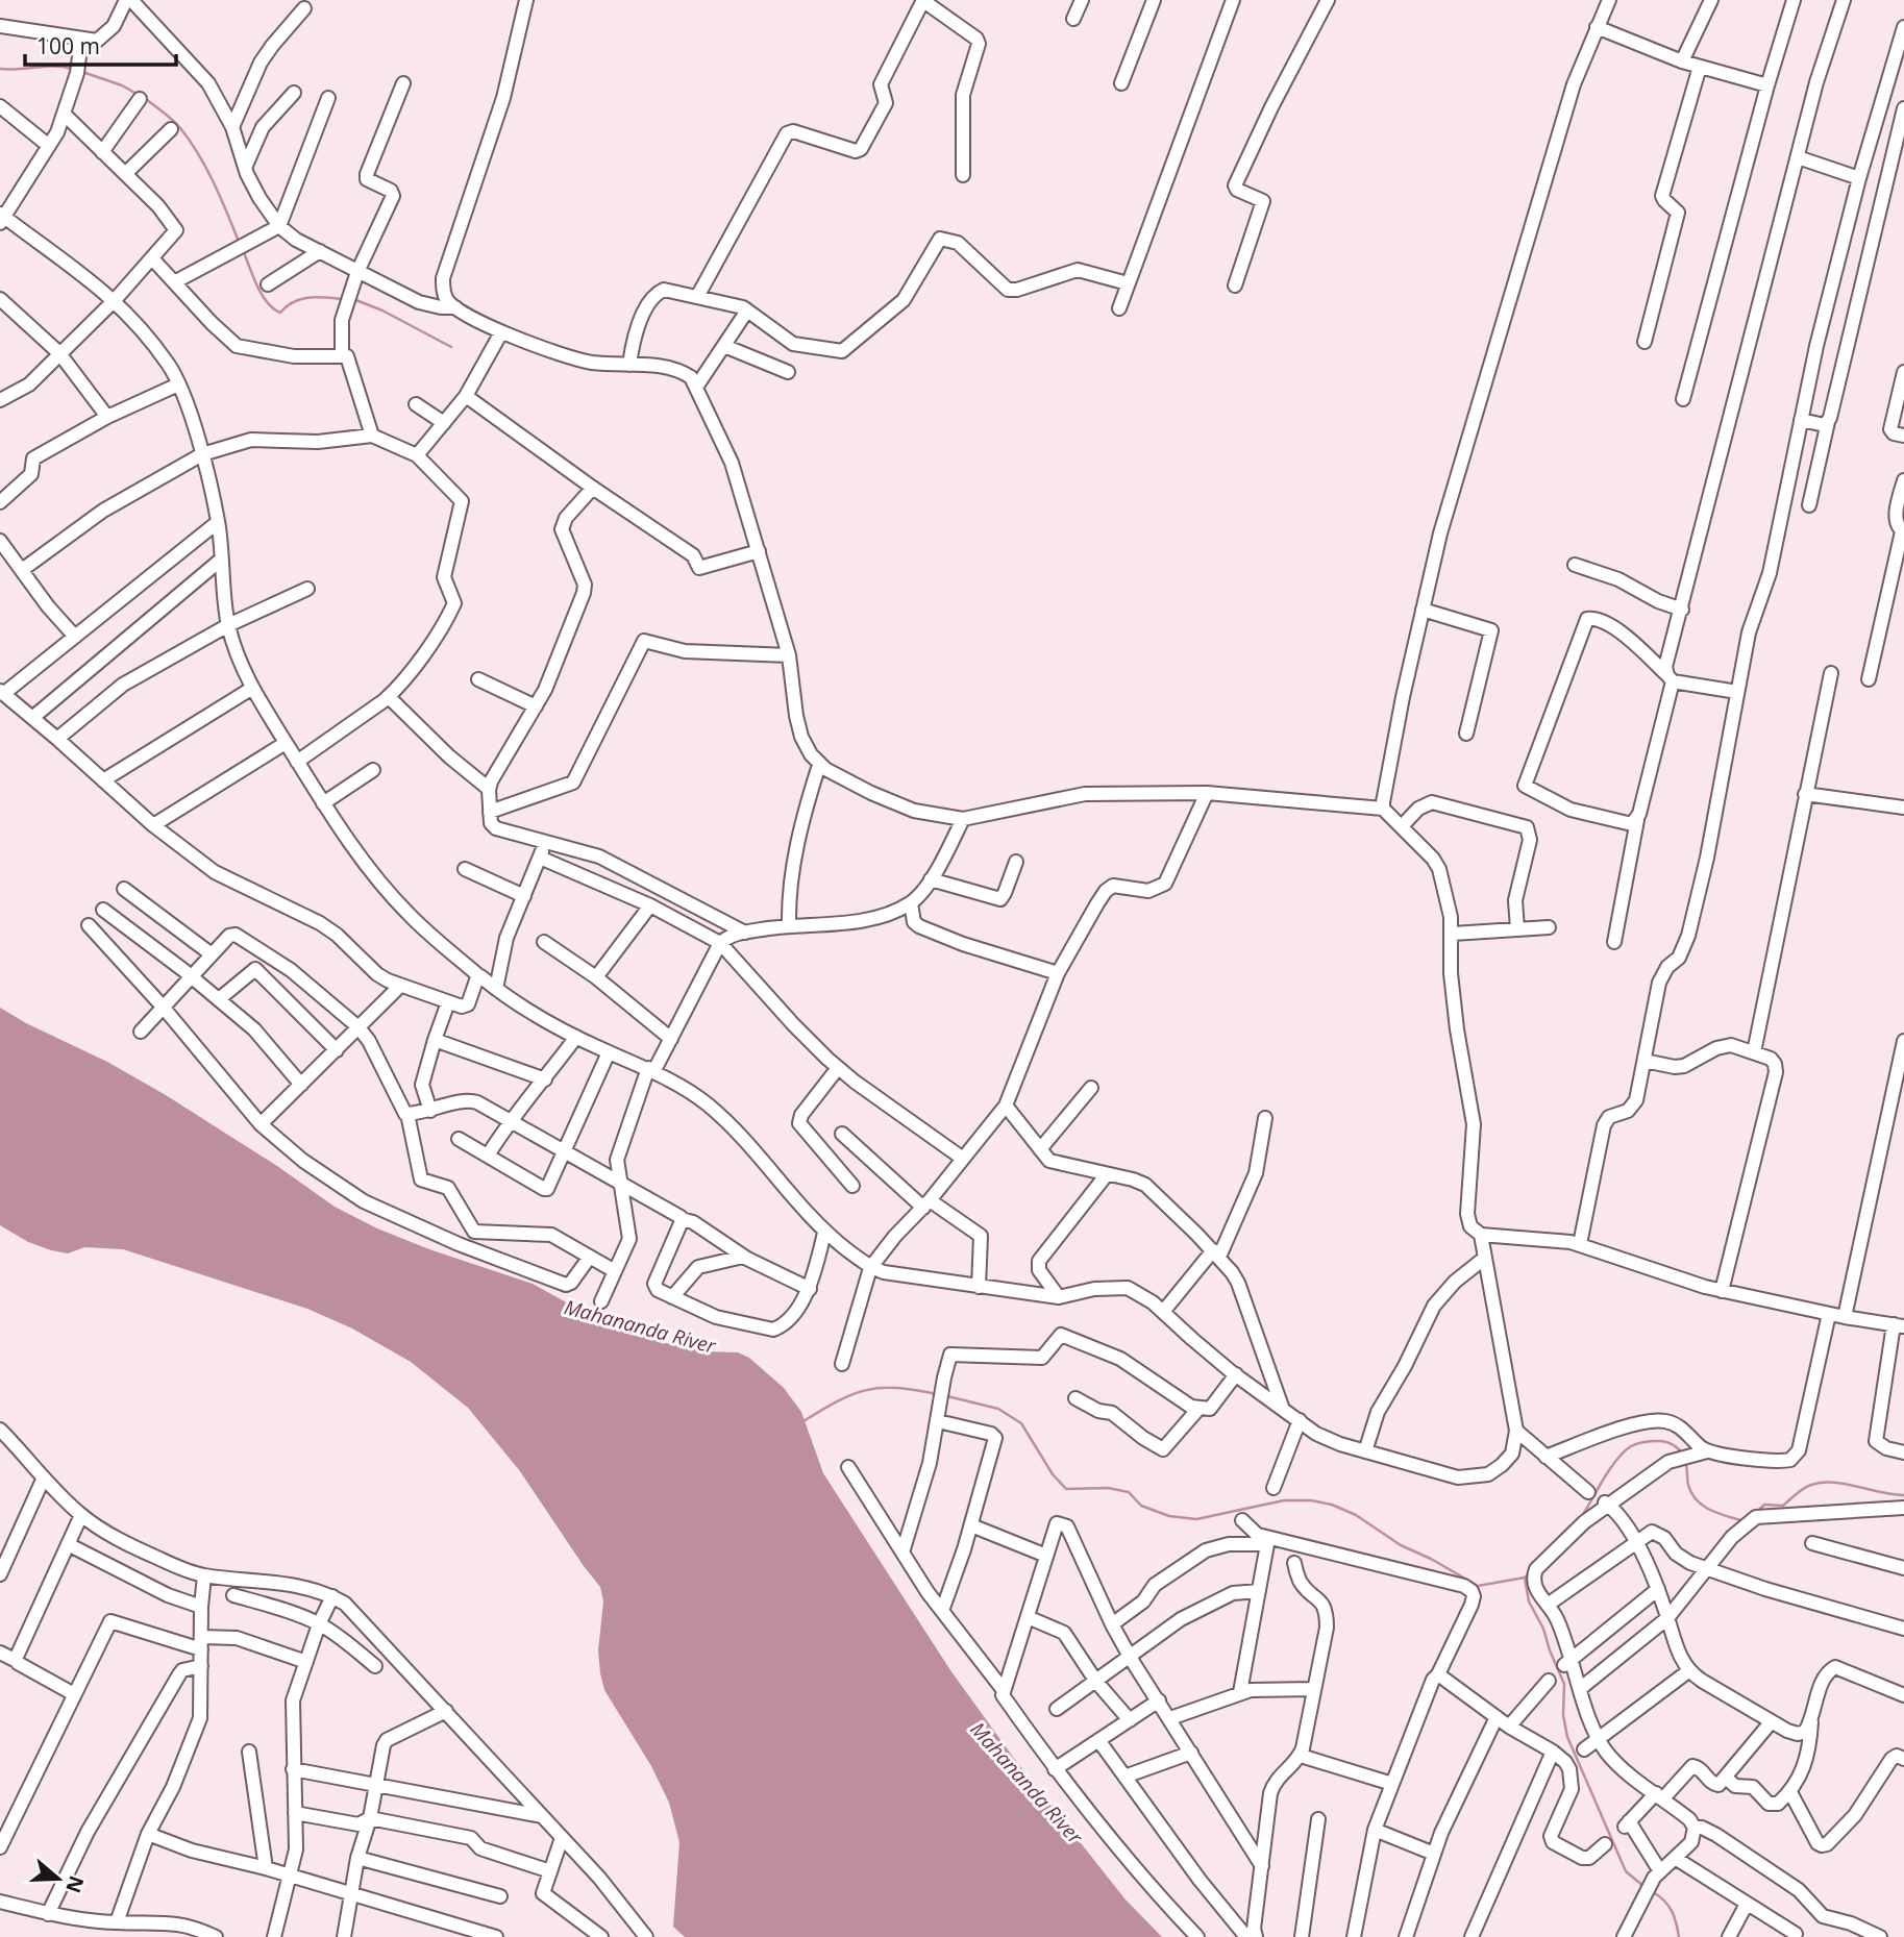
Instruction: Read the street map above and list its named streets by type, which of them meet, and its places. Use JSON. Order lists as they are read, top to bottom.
{
  "water": ["Mahananda River"],
  "scale_bar": "100 m",
  "north": "right"
}
